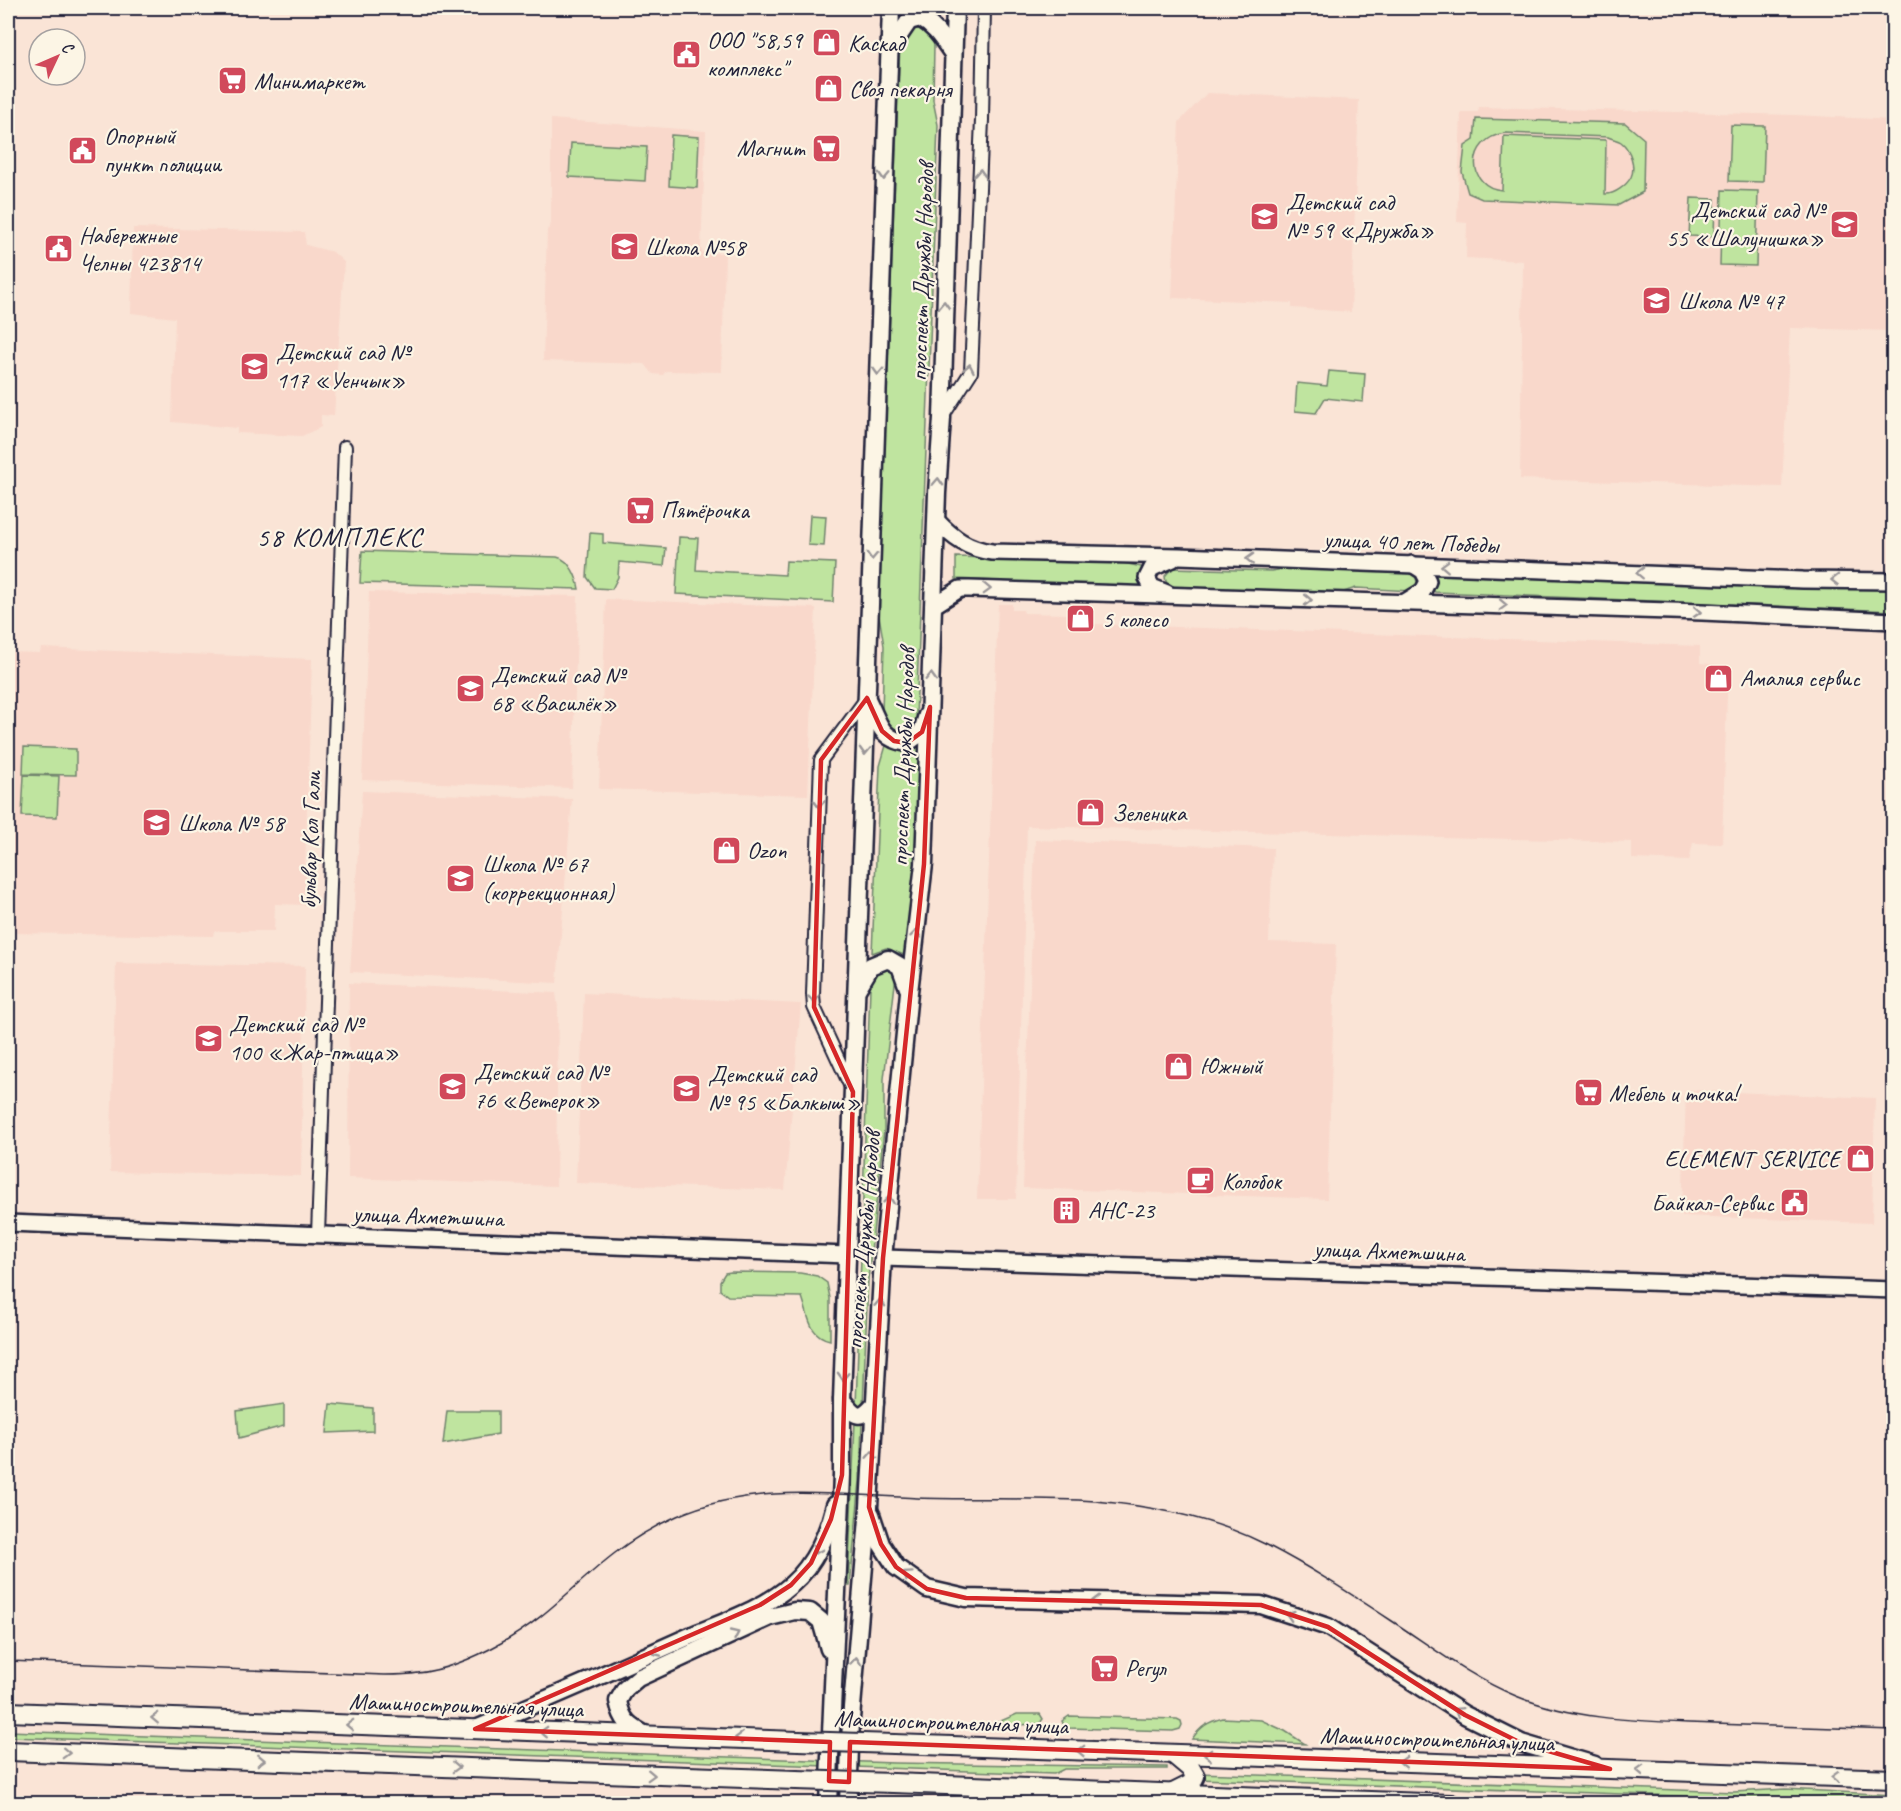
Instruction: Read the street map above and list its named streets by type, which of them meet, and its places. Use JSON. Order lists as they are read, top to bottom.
{
  "streets": {
    "main road": ["проспект Дружбы Народов", "Машиностроительная улица"],
    "street": ["улица 40 лет Победы", "бульвар Кол Гали", "улица Ахметшина"]
  },
  "crossings": [
    ["проспект Дружбы Народов", "улица 40 лет Победы"],
    ["проспект Дружбы Народов", "улица Ахметшина"],
    ["бульвар Кол Гали", "улица Ахметшина"]
  ],
  "districts": ["58 КОМПЛЕКС"],
  "places": {
    "shop": [
      "Каскад",
      "Своя пекарня",
      "5 колесо",
      "Амалия сервис",
      "Зеленика",
      "Ozon",
      "Южный",
      "ELEMENT SERVICE"
    ],
    "public building": [
      "ООО \"58,59 комплекс\"",
      "Опорный пункт полиции",
      "Набережные Челны 423814",
      "Байкал-Сервис"
    ],
    "supermarket": [
      "Минимаркет",
      "Магнит",
      "Пятёрочка",
      "Мебель и точка!",
      "Регул"
    ],
    "school or university": [
      "Детский сад № 59 «Дружба»",
      "Детский сад № 55 «Шалунишка»",
      "Школа №58",
      "Школа № 47",
      "Детский сад № 117 «Уенчык»",
      "Детский сад № 68 «Василёк»",
      "Школа № 58",
      "Школа № 67 (коррекционная)",
      "Детский сад № 100 «Жар-птица»",
      "Детский сад № 76 «Ветерок»",
      "Детский сад № 95 «Балкыш»"
    ],
    "cafe": ["Колобок"],
    "building": ["АНС-23"]
  },
  "north": "top right"
}
